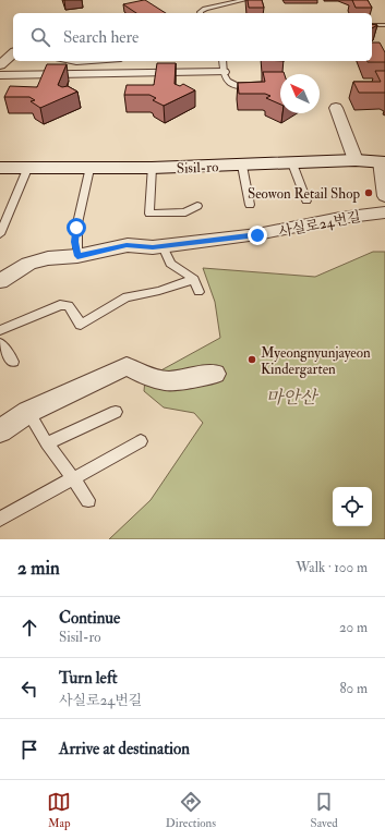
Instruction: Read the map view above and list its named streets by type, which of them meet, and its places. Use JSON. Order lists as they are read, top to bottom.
{
  "streets": {
    "main road": ["Sisil-ro"],
    "street": ["사실로24번길"]
  },
  "parks": ["마안산"],
  "places": ["Seowon Retail Shop", "Myeongnyunjayeon Kindergarten"],
  "north": "top left",
  "page": {
    "search": "Search here",
    "heading": ["2 min", "Walk · 100 m"],
    "list": [
      ["Continue", "Sisil-ro", "20 m"],
      ["Turn left", "사실로24번길", "80 m"],
      "Arrive at destination"
    ],
    "nav": ["Map", "Directions", "Saved"]
  }
}
